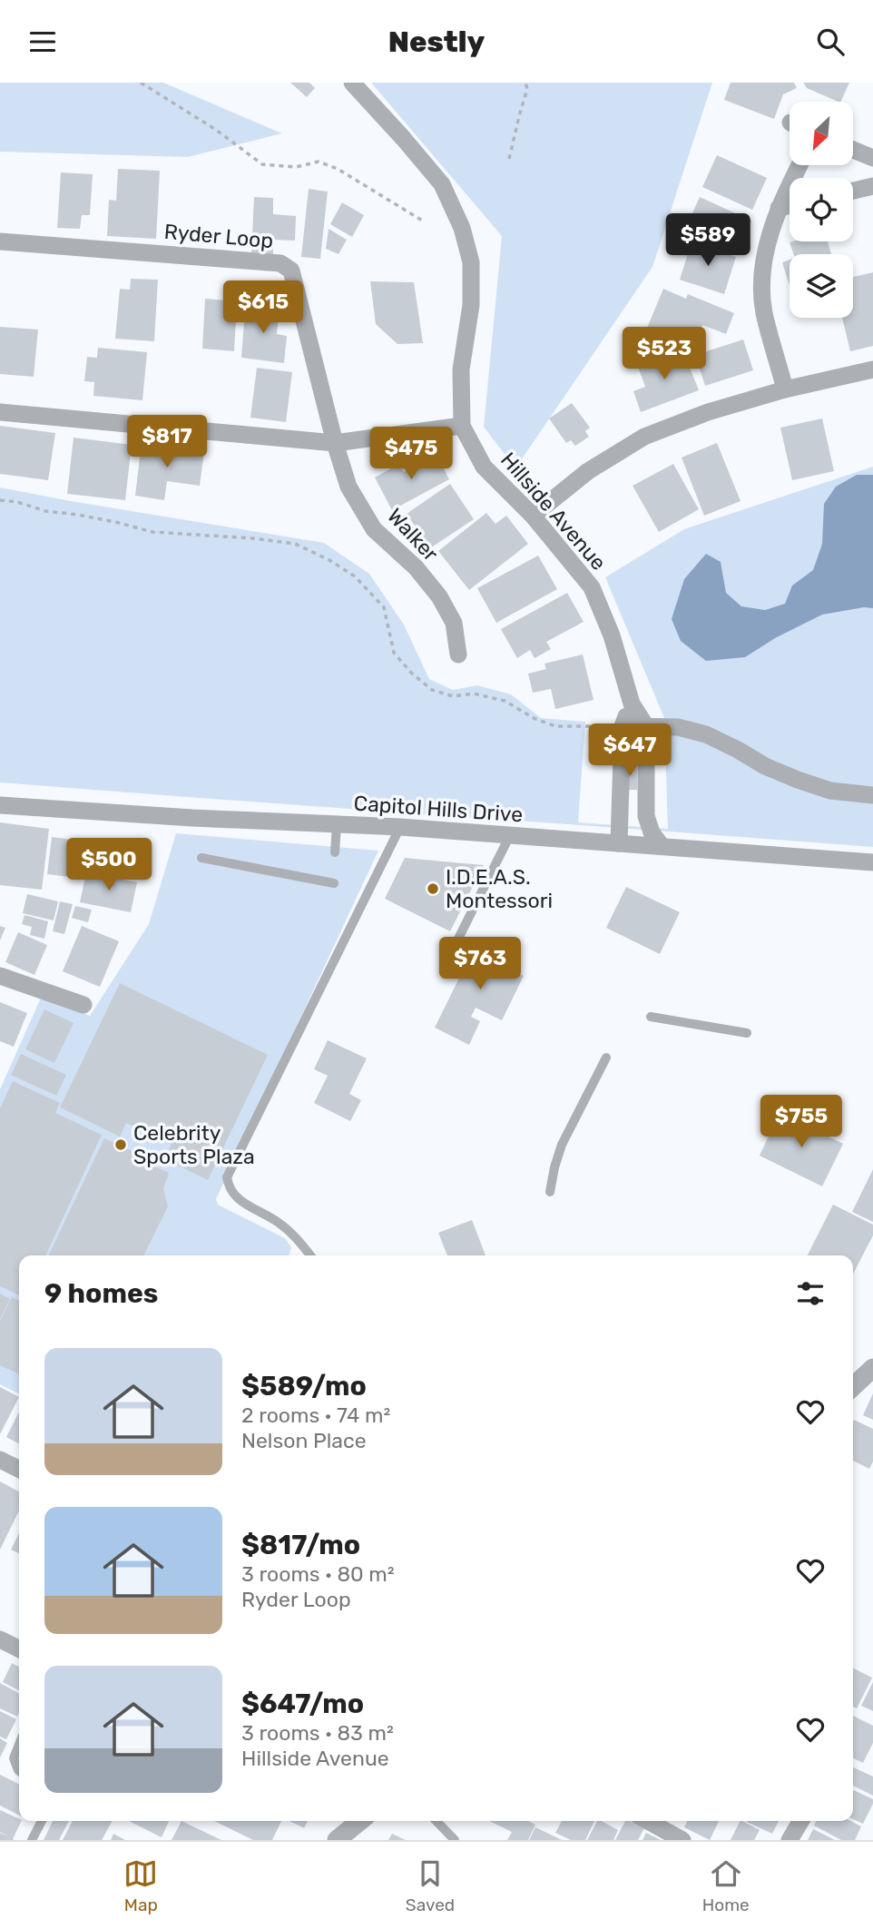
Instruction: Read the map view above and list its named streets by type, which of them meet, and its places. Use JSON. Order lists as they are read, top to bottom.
{
  "streets": {
    "street": [
      "Ryder Loop",
      "Hillside Avenue",
      "Walker",
      "Capitol Hills Drive"
    ]
  },
  "crossings": [
    ["Ryder Loop", "Walker"]
  ],
  "places": ["I.D.E.A.S. Montessori", "Celebrity Sports Plaza"],
  "north": "bottom left",
  "page": {
    "header": "Nestly",
    "price": [
      "$589",
      "$615",
      "$523",
      "$817",
      "$475",
      "$647",
      "$500",
      "$763",
      "$755"
    ],
    "heading": "9 homes",
    "list": [
      {
        "name": "$589/mo",
        "note": "2 rooms · 74 m² · Nelson Place"
      },
      {
        "name": "$817/mo",
        "note": "3 rooms · 80 m² · Ryder Loop"
      },
      {
        "name": "$647/mo",
        "note": "3 rooms · 83 m² · Hillside Avenue"
      }
    ],
    "tabs": ["Map", "Saved", "Home"]
  }
}
